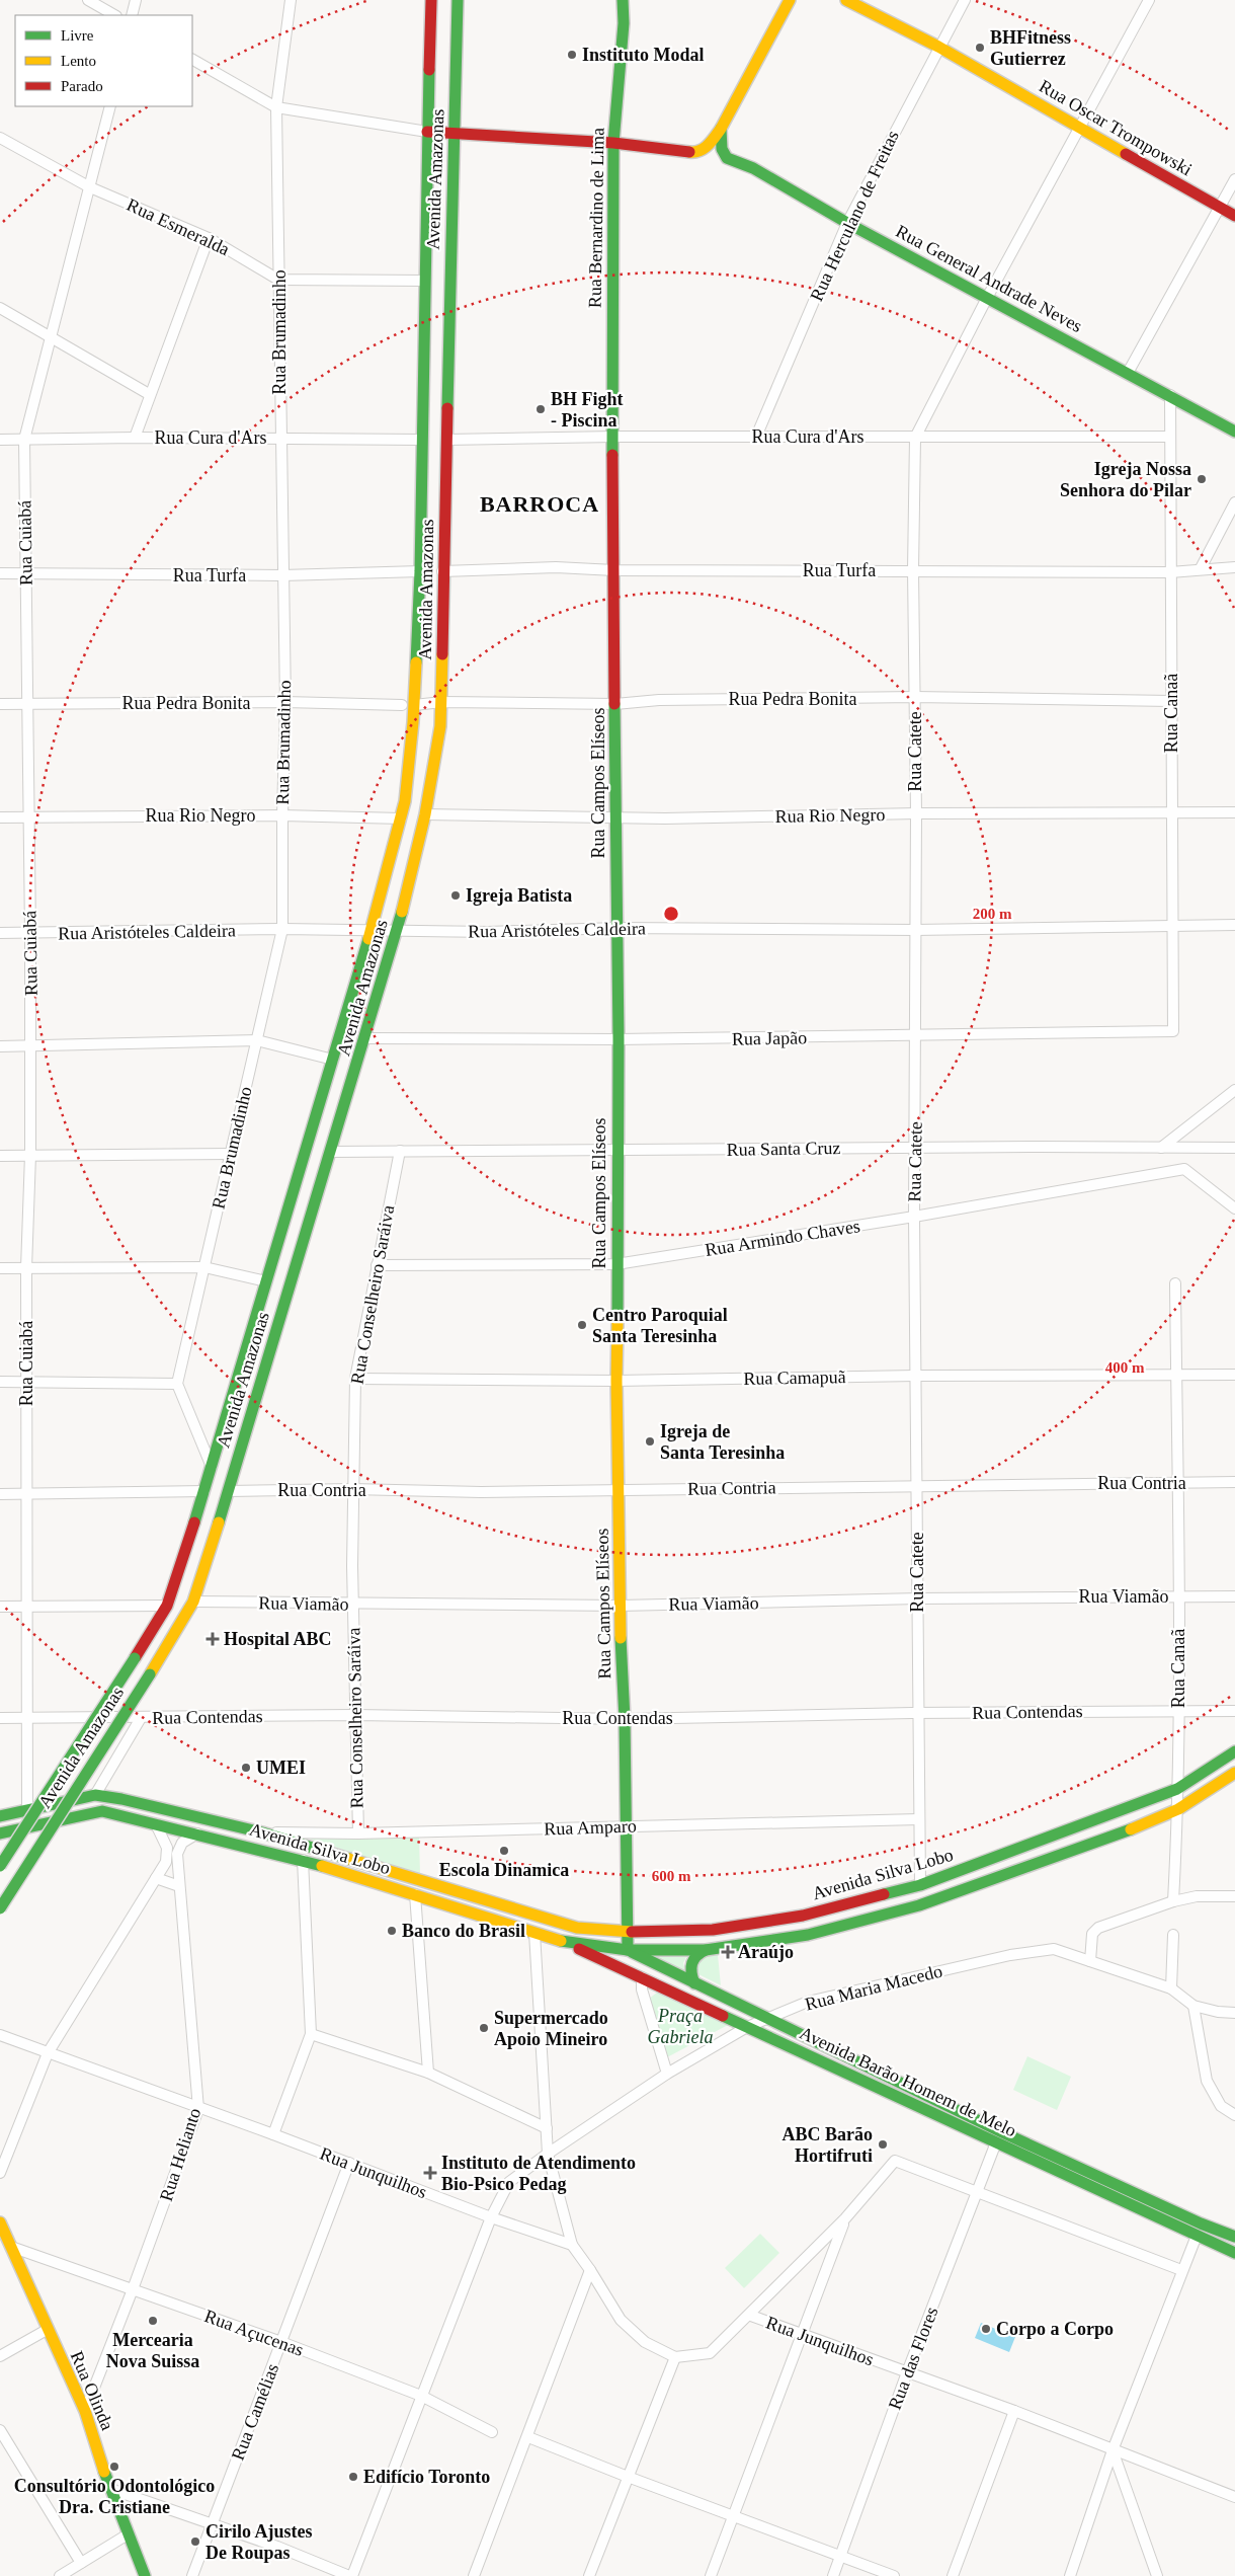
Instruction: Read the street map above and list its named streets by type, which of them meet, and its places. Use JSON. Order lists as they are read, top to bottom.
{
  "streets": {
    "main road": [
      "Rua Oscar Trompowski",
      "Avenida Amazonas",
      "Rua Bernardino de Lima",
      "Rua General Andrade Neves",
      "Rua Campos Elíseos",
      "Avenida Silva Lobo",
      "Avenida Barão Homem de Melo",
      "Rua Olinda"
    ],
    "street": [
      "Rua Herculano de Freitas",
      "Rua Esmeralda",
      "Rua Brumadinho",
      "Rua Cura d'Ars",
      "Rua Cuiabá",
      "Rua Turfa",
      "Rua Pedra Bonita",
      "Rua Canaã",
      "Rua Catete",
      "Rua Rio Negro",
      "Rua Aristóteles Caldeira",
      "Rua Japão",
      "Rua Santa Cruz",
      "Rua Armindo Chaves",
      "Rua Conselheiro Saráiva",
      "Rua Camapuã",
      "Rua Contria",
      "Rua Viamão",
      "Rua Contendas",
      "Rua Amparo",
      "Rua Maria Macedo",
      "Rua Helianto",
      "Rua Junquilhos",
      "Rua Açucenas",
      "Rua das Flores",
      "Rua Camélias"
    ]
  },
  "crossings": [
    ["Rua Oscar Trompowski", "Rua Herculano de Freitas"],
    ["Avenida Amazonas", "Rua Cura d'Ars"],
    ["Avenida Amazonas", "Rua Turfa"],
    ["Avenida Amazonas", "Rua Pedra Bonita"],
    ["Avenida Amazonas", "Rua Rio Negro"],
    ["Avenida Amazonas", "Rua Aristóteles Caldeira"],
    ["Avenida Amazonas", "Rua Japão"],
    ["Avenida Amazonas", "Rua Santa Cruz"],
    ["Avenida Amazonas", "Rua Contria"],
    ["Avenida Amazonas", "Rua Viamão"],
    ["Avenida Amazonas", "Rua Contendas"],
    ["Avenida Amazonas", "Avenida Silva Lobo"],
    ["Rua Herculano de Freitas", "Rua General Andrade Neves"],
    ["Rua Herculano de Freitas", "Rua Cura d'Ars"],
    ["Rua Bernardino de Lima", "Rua Cura d'Ars"],
    ["Rua Bernardino de Lima", "Rua Campos Elíseos"],
    ["Rua Esmeralda", "Rua Brumadinho"],
    ["Rua Esmeralda", "Rua Cuiabá"],
    ["Rua General Andrade Neves", "Rua Canaã"],
    ["Rua Brumadinho", "Rua Cura d'Ars"],
    ["Rua Brumadinho", "Rua Turfa"],
    ["Rua Brumadinho", "Rua Pedra Bonita"],
    ["Rua Brumadinho", "Rua Rio Negro"],
    ["Rua Brumadinho", "Rua Aristóteles Caldeira"],
    ["Rua Cura d'Ars", "Rua Cuiabá"],
    ["Rua Cura d'Ars", "Rua Canaã"],
    ["Rua Cura d'Ars", "Rua Catete"],
    ["Rua Cura d'Ars", "Rua Campos Elíseos"],
    ["Rua Cuiabá", "Rua Turfa"],
    ["Rua Cuiabá", "Rua Pedra Bonita"],
    ["Rua Cuiabá", "Rua Rio Negro"],
    ["Rua Cuiabá", "Rua Aristóteles Caldeira"],
    ["Rua Cuiabá", "Rua Contendas"],
    ["Rua Cuiabá", "Avenida Silva Lobo"],
    ["Rua Turfa", "Rua Canaã"],
    ["Rua Turfa", "Rua Catete"],
    ["Rua Turfa", "Rua Campos Elíseos"],
    ["Rua Pedra Bonita", "Rua Canaã"],
    ["Rua Pedra Bonita", "Rua Catete"],
    ["Rua Pedra Bonita", "Rua Campos Elíseos"],
    ["Rua Canaã", "Rua Rio Negro"],
    ["Rua Canaã", "Rua Aristóteles Caldeira"],
    ["Rua Canaã", "Rua Japão"],
    ["Rua Canaã", "Rua Camapuã"],
    ["Rua Canaã", "Rua Contria"],
    ["Rua Canaã", "Rua Viamão"],
    ["Rua Canaã", "Rua Contendas"],
    ["Rua Canaã", "Avenida Silva Lobo"],
    ["Rua Catete", "Rua Rio Negro"],
    ["Rua Catete", "Rua Aristóteles Caldeira"],
    ["Rua Catete", "Rua Japão"],
    ["Rua Catete", "Rua Santa Cruz"],
    ["Rua Catete", "Rua Armindo Chaves"],
    ["Rua Catete", "Rua Camapuã"],
    ["Rua Catete", "Rua Contria"],
    ["Rua Catete", "Rua Viamão"],
    ["Rua Catete", "Rua Contendas"],
    ["Rua Catete", "Rua Amparo"],
    ["Rua Catete", "Avenida Silva Lobo"],
    ["Rua Campos Elíseos", "Rua Rio Negro"],
    ["Rua Campos Elíseos", "Rua Aristóteles Caldeira"],
    ["Rua Campos Elíseos", "Rua Japão"],
    ["Rua Campos Elíseos", "Rua Santa Cruz"],
    ["Rua Campos Elíseos", "Rua Armindo Chaves"],
    ["Rua Campos Elíseos", "Rua Camapuã"],
    ["Rua Campos Elíseos", "Rua Contria"],
    ["Rua Campos Elíseos", "Rua Viamão"],
    ["Rua Campos Elíseos", "Rua Contendas"],
    ["Rua Campos Elíseos", "Rua Amparo"],
    ["Rua Campos Elíseos", "Avenida Silva Lobo"],
    ["Rua Campos Elíseos", "Avenida Barão Homem de Melo"],
    ["Rua Santa Cruz", "Rua Conselheiro Saráiva"],
    ["Rua Armindo Chaves", "Rua Conselheiro Saráiva"],
    ["Rua Conselheiro Saráiva", "Rua Camapuã"],
    ["Rua Conselheiro Saráiva", "Rua Contria"],
    ["Rua Conselheiro Saráiva", "Rua Viamão"],
    ["Rua Conselheiro Saráiva", "Rua Contendas"],
    ["Rua Conselheiro Saráiva", "Rua Amparo"],
    ["Rua Amparo", "Avenida Silva Lobo"],
    ["Avenida Silva Lobo", "Avenida Barão Homem de Melo"],
    ["Avenida Silva Lobo", "Rua Helianto"],
    ["Rua Maria Macedo", "Avenida Barão Homem de Melo"],
    ["Rua Maria Macedo", "Rua Junquilhos"],
    ["Rua Maria Macedo", "Rua Açucenas"],
    ["Avenida Barão Homem de Melo", "Rua das Flores"],
    ["Rua Helianto", "Rua Junquilhos"],
    ["Rua Helianto", "Rua Açucenas"],
    ["Rua Helianto", "Rua Olinda"],
    ["Rua Junquilhos", "Rua das Flores"],
    ["Rua Junquilhos", "Rua Camélias"],
    ["Rua Açucenas", "Rua Olinda"],
    ["Rua Açucenas", "Rua Camélias"]
  ],
  "districts": ["BARROCA"],
  "parks": ["Praça Gabriela"],
  "places": {
    "other": [
      "BHFitness Gutierrez",
      "Instituto Modal",
      "BH Fight - Piscina",
      "Igreja Nossa Senhora do Pilar",
      "Igreja Batista",
      "Centro Paroquial Santa Teresinha",
      "Igreja de Santa Teresinha",
      "UMEI",
      "Escola Dinamica",
      "Banco do Brasil",
      "Supermercado Apoio Mineiro",
      "ABC Barão Hortifruti",
      "Mercearia Nova Suissa",
      "Corpo a Corpo",
      "Consultório Odontológico Dra. Cristiane",
      "Edifício Toronto",
      "Cirilo Ajustes De Roupas"
    ],
    "health": ["Hospital ABC", "Araújo", "Instituto de Atendimento Bio-Psico Pedag"]
  },
  "legend": ["Livre", "Lento", "Parado"],
  "rings": ["200 m", "400 m", "600 m"]
}
